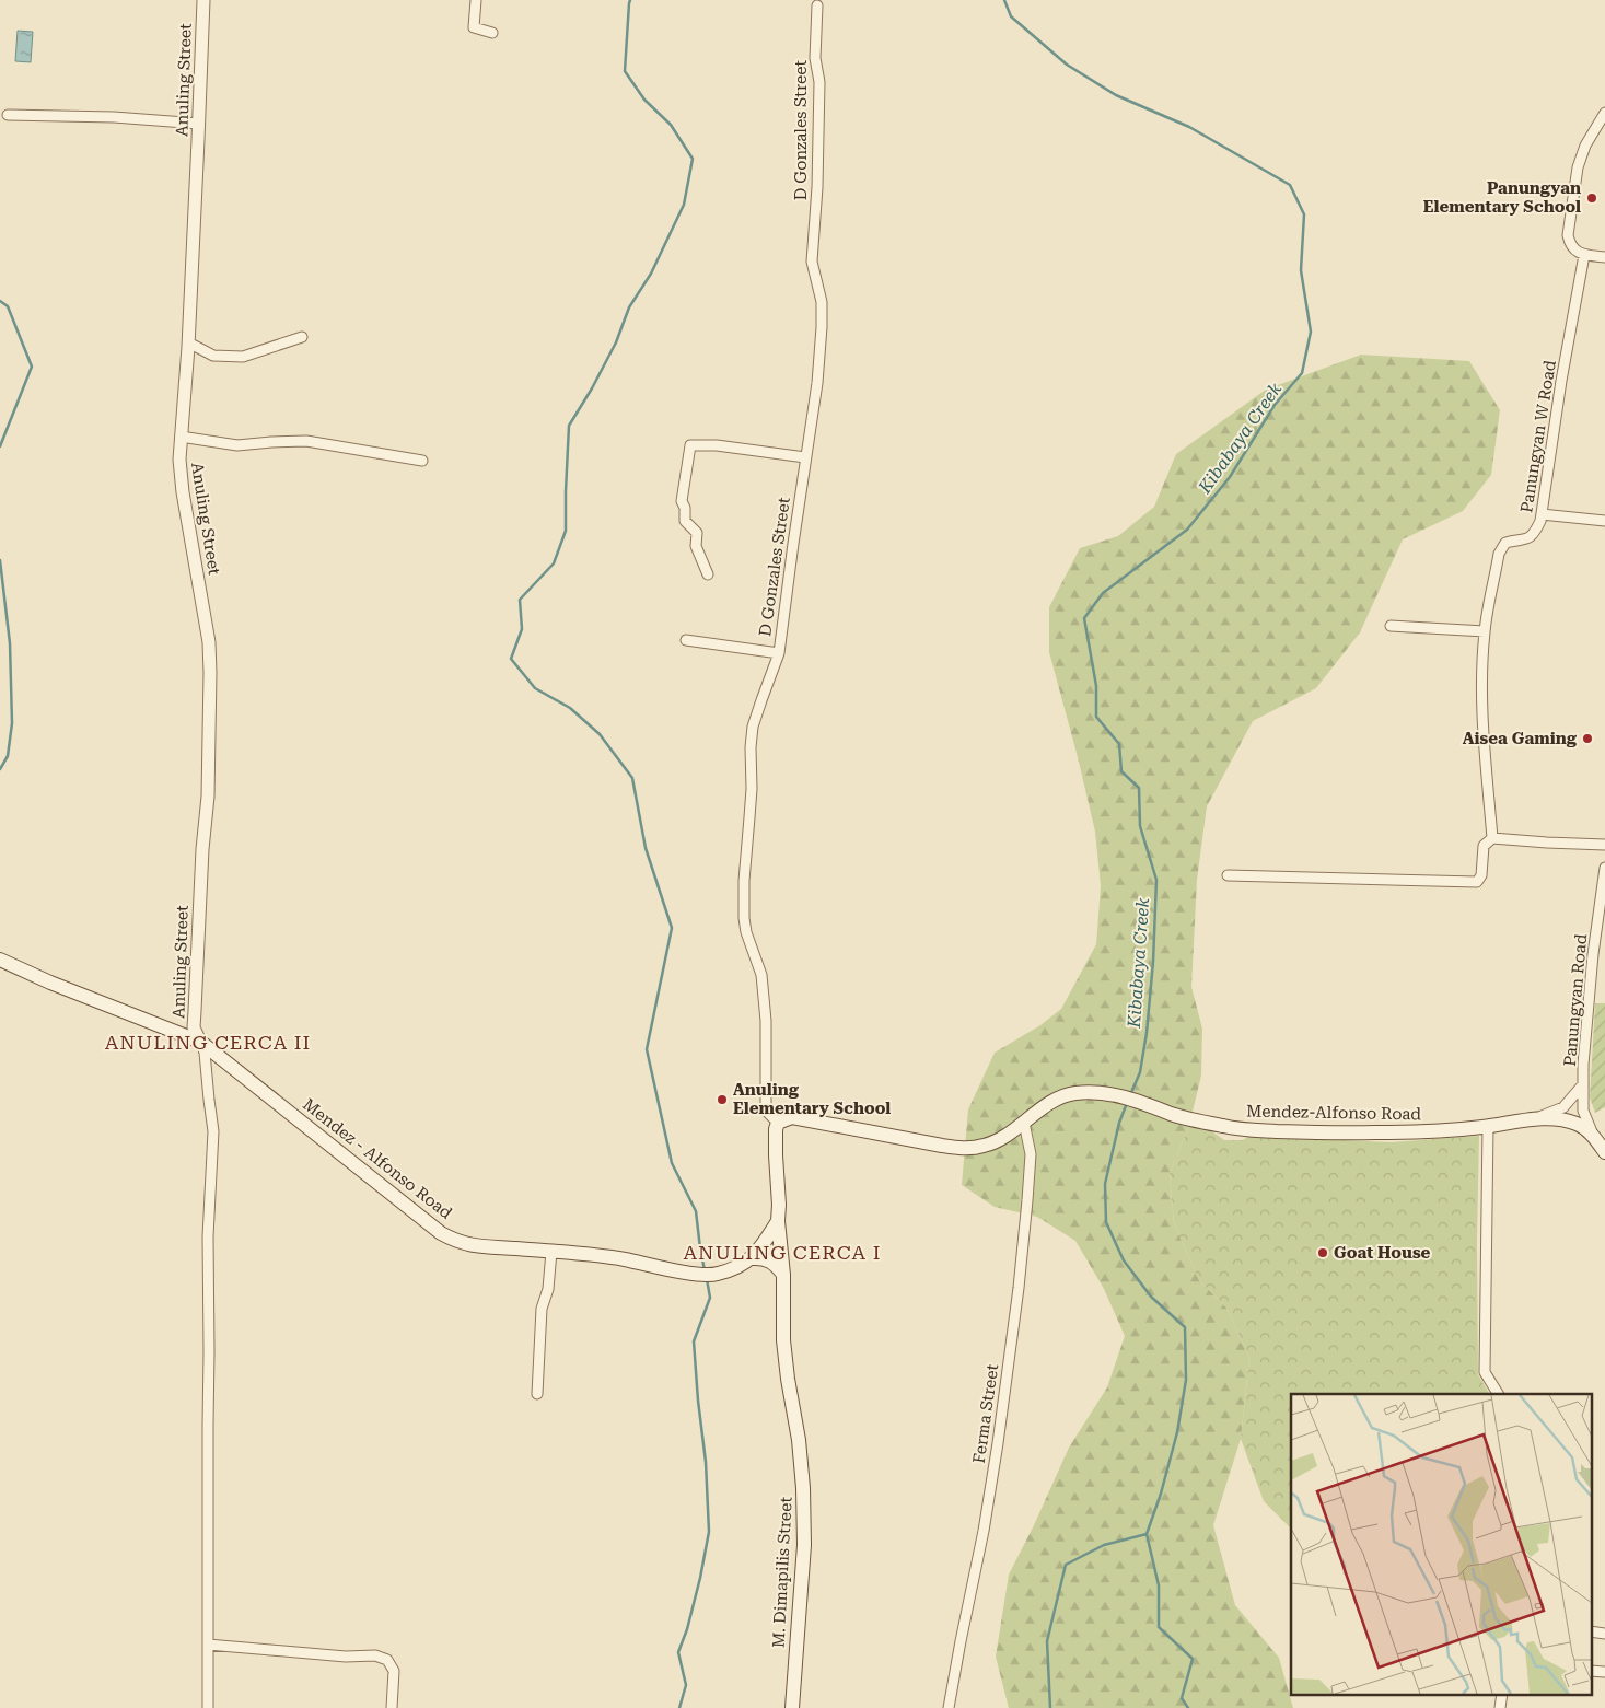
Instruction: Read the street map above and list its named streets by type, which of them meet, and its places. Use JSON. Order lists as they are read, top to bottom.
{
  "streets": {
    "main road": ["Mendez-Alfonso Road", "Mendez - Alfonso Road", "M. Dimapilis Street"],
    "street": [
      "Anuling Street",
      "D Gonzales Street",
      "Panungyan W Road",
      "Panungyan Road",
      "Ferma Street"
    ]
  },
  "crossings": [
    ["Anuling Street", "Mendez - Alfonso Road"],
    ["D Gonzales Street", "Mendez-Alfonso Road"],
    ["Panungyan Road", "Mendez-Alfonso Road"],
    ["Mendez-Alfonso Road", "Ferma Street"],
    ["Mendez - Alfonso Road", "M. Dimapilis Street"]
  ],
  "districts": ["ANULING CERCA II", "ANULING CERCA I"],
  "water": ["Kibabaya Creek"],
  "places": [
    "Panungyan Elementary School",
    "Aisea Gaming",
    "Anuling Elementary School",
    "Goat House"
  ]
}
